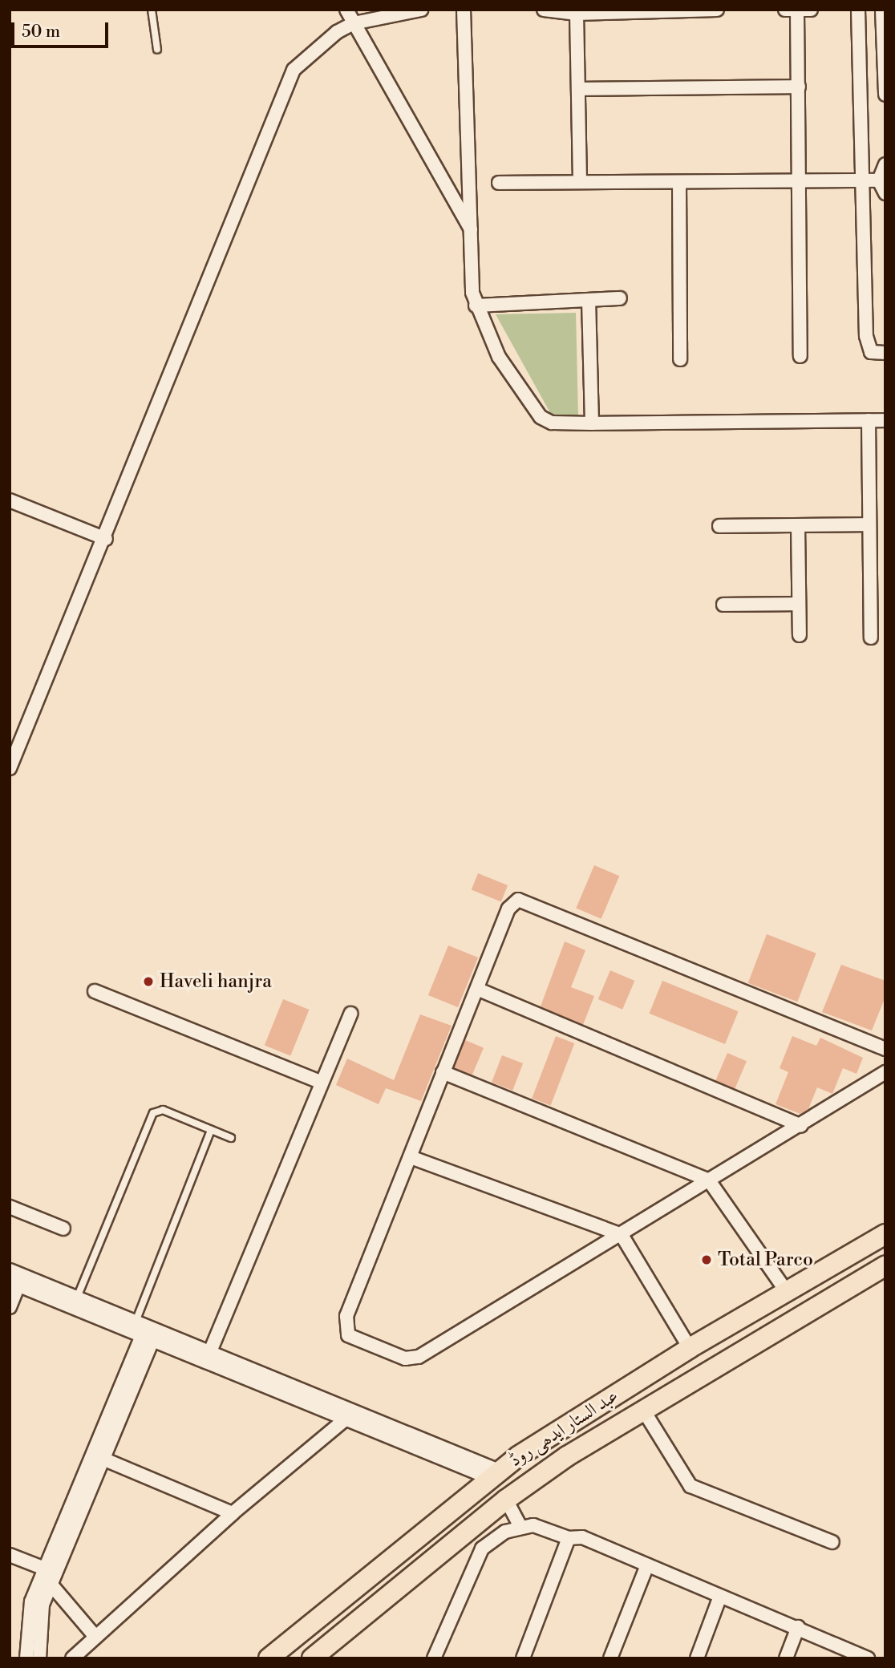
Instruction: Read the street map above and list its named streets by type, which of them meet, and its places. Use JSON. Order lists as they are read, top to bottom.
{
  "streets": {
    "main road": ["عبد الستار ایدھی روڈ"]
  },
  "places": ["Haveli hanjra", "Total Parco"],
  "scale_bar": "50 m"
}
